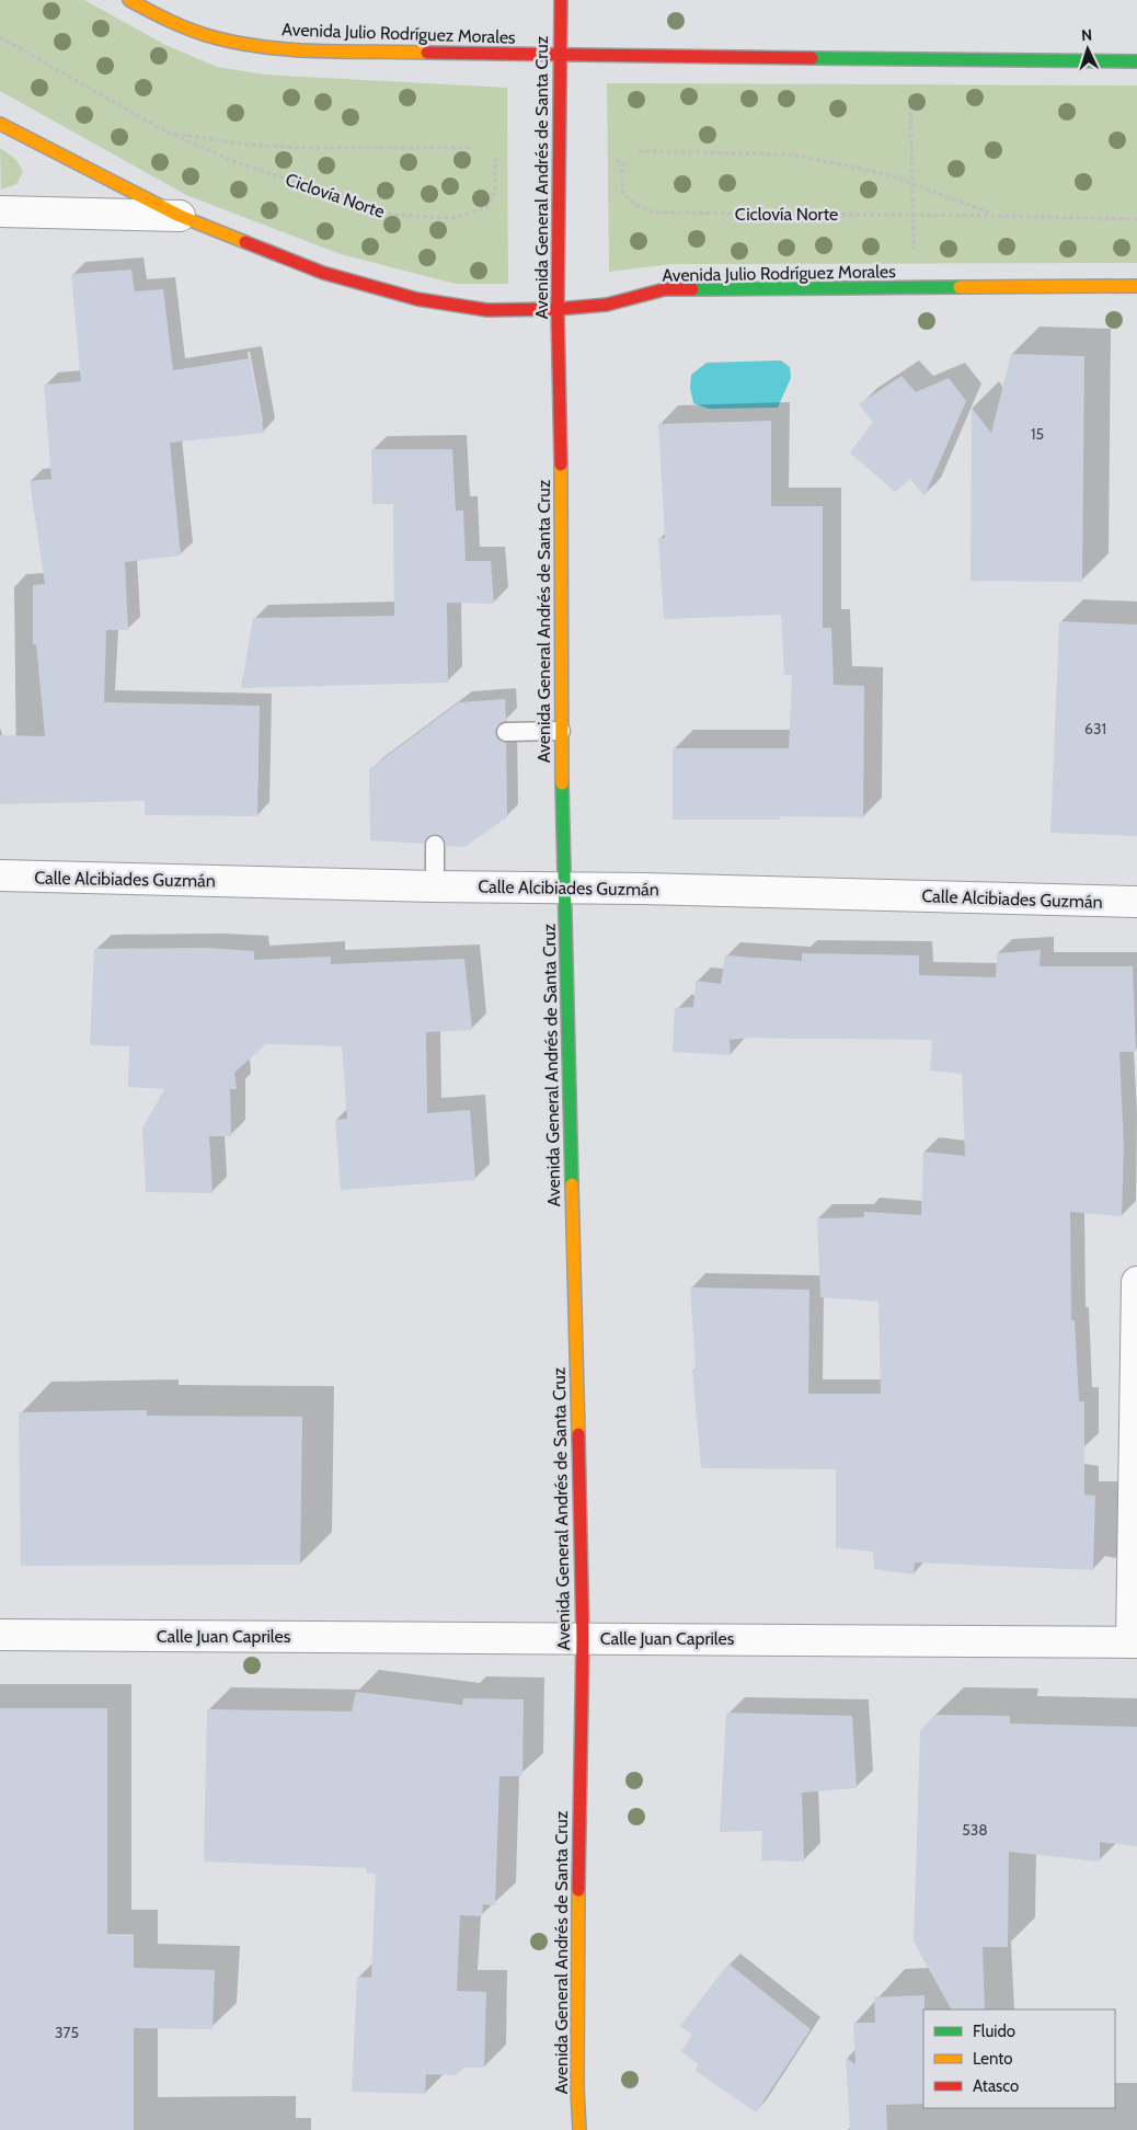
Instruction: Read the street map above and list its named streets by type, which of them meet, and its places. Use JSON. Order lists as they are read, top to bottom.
{
  "streets": {
    "main road": ["Avenida Julio Rodríguez Morales", "Avenida General Andrés de Santa Cruz"],
    "street": ["Calle Alcibiades Guzmán", "Calle Juan Capriles"],
    "path": ["Ciclovía Norte"]
  },
  "crossings": [
    ["Avenida Julio Rodríguez Morales", "Avenida General Andrés de Santa Cruz"],
    ["Avenida General Andrés de Santa Cruz", "Calle Alcibiades Guzmán"],
    ["Avenida General Andrés de Santa Cruz", "Calle Juan Capriles"]
  ],
  "house_numbers": [
    "15",
    "631",
    "538",
    "375"
  ],
  "legend": ["Fluido", "Lento", "Atasco"],
  "north": "top"
}
